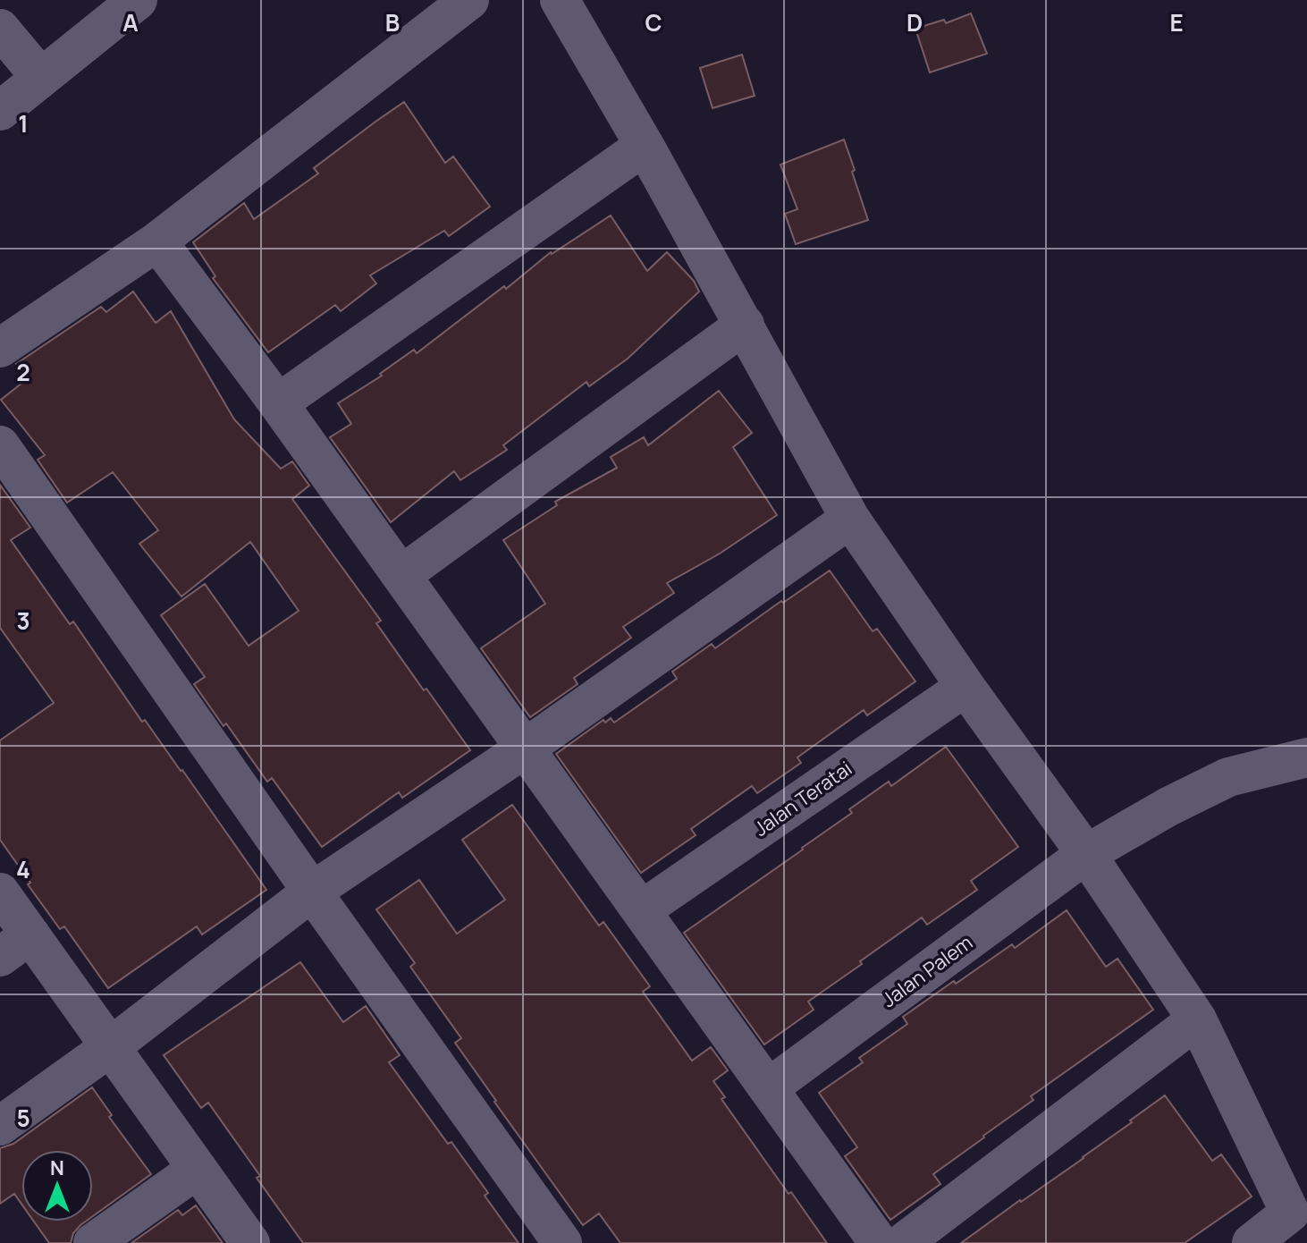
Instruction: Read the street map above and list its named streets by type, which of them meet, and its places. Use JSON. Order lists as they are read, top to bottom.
{
  "streets": {
    "street": ["Jalan Teratai", "Jalan Palem"]
  },
  "north": "top",
  "grid": {
    "columns": [
      "A",
      "B",
      "C",
      "D",
      "E"
    ],
    "rows": [
      "1",
      "2",
      "3",
      "4",
      "5"
    ]
  }
}
